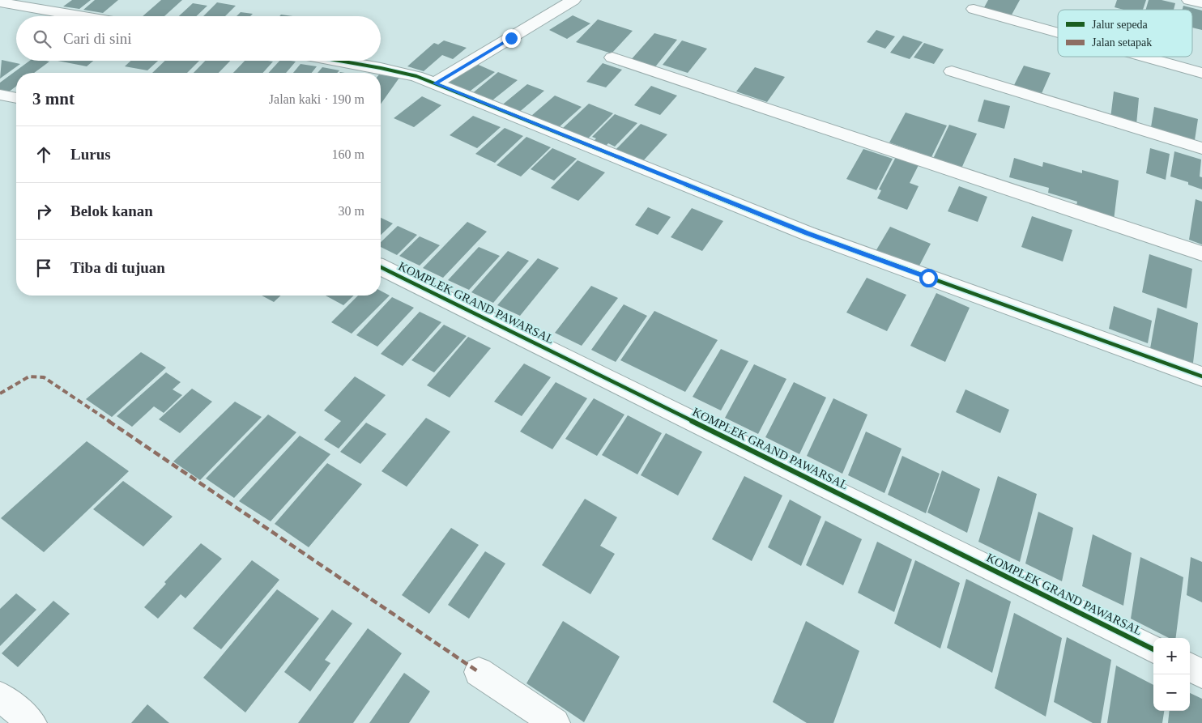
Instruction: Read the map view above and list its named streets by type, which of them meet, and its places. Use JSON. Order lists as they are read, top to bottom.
{
  "streets": {
    "street": ["KOMPLEK GRAND PAWARSAL"]
  },
  "legend": ["Jalur sepeda", "Jalan setapak"],
  "page": {
    "search": "Cari di sini",
    "heading": ["3 mnt", "Jalan kaki · 190 m"],
    "list": [
      ["Lurus", "160 m"],
      ["Belok kanan", "30 m"],
      "Tiba di tujuan"
    ],
    "map_buttons": ["+", "−"]
  }
}
